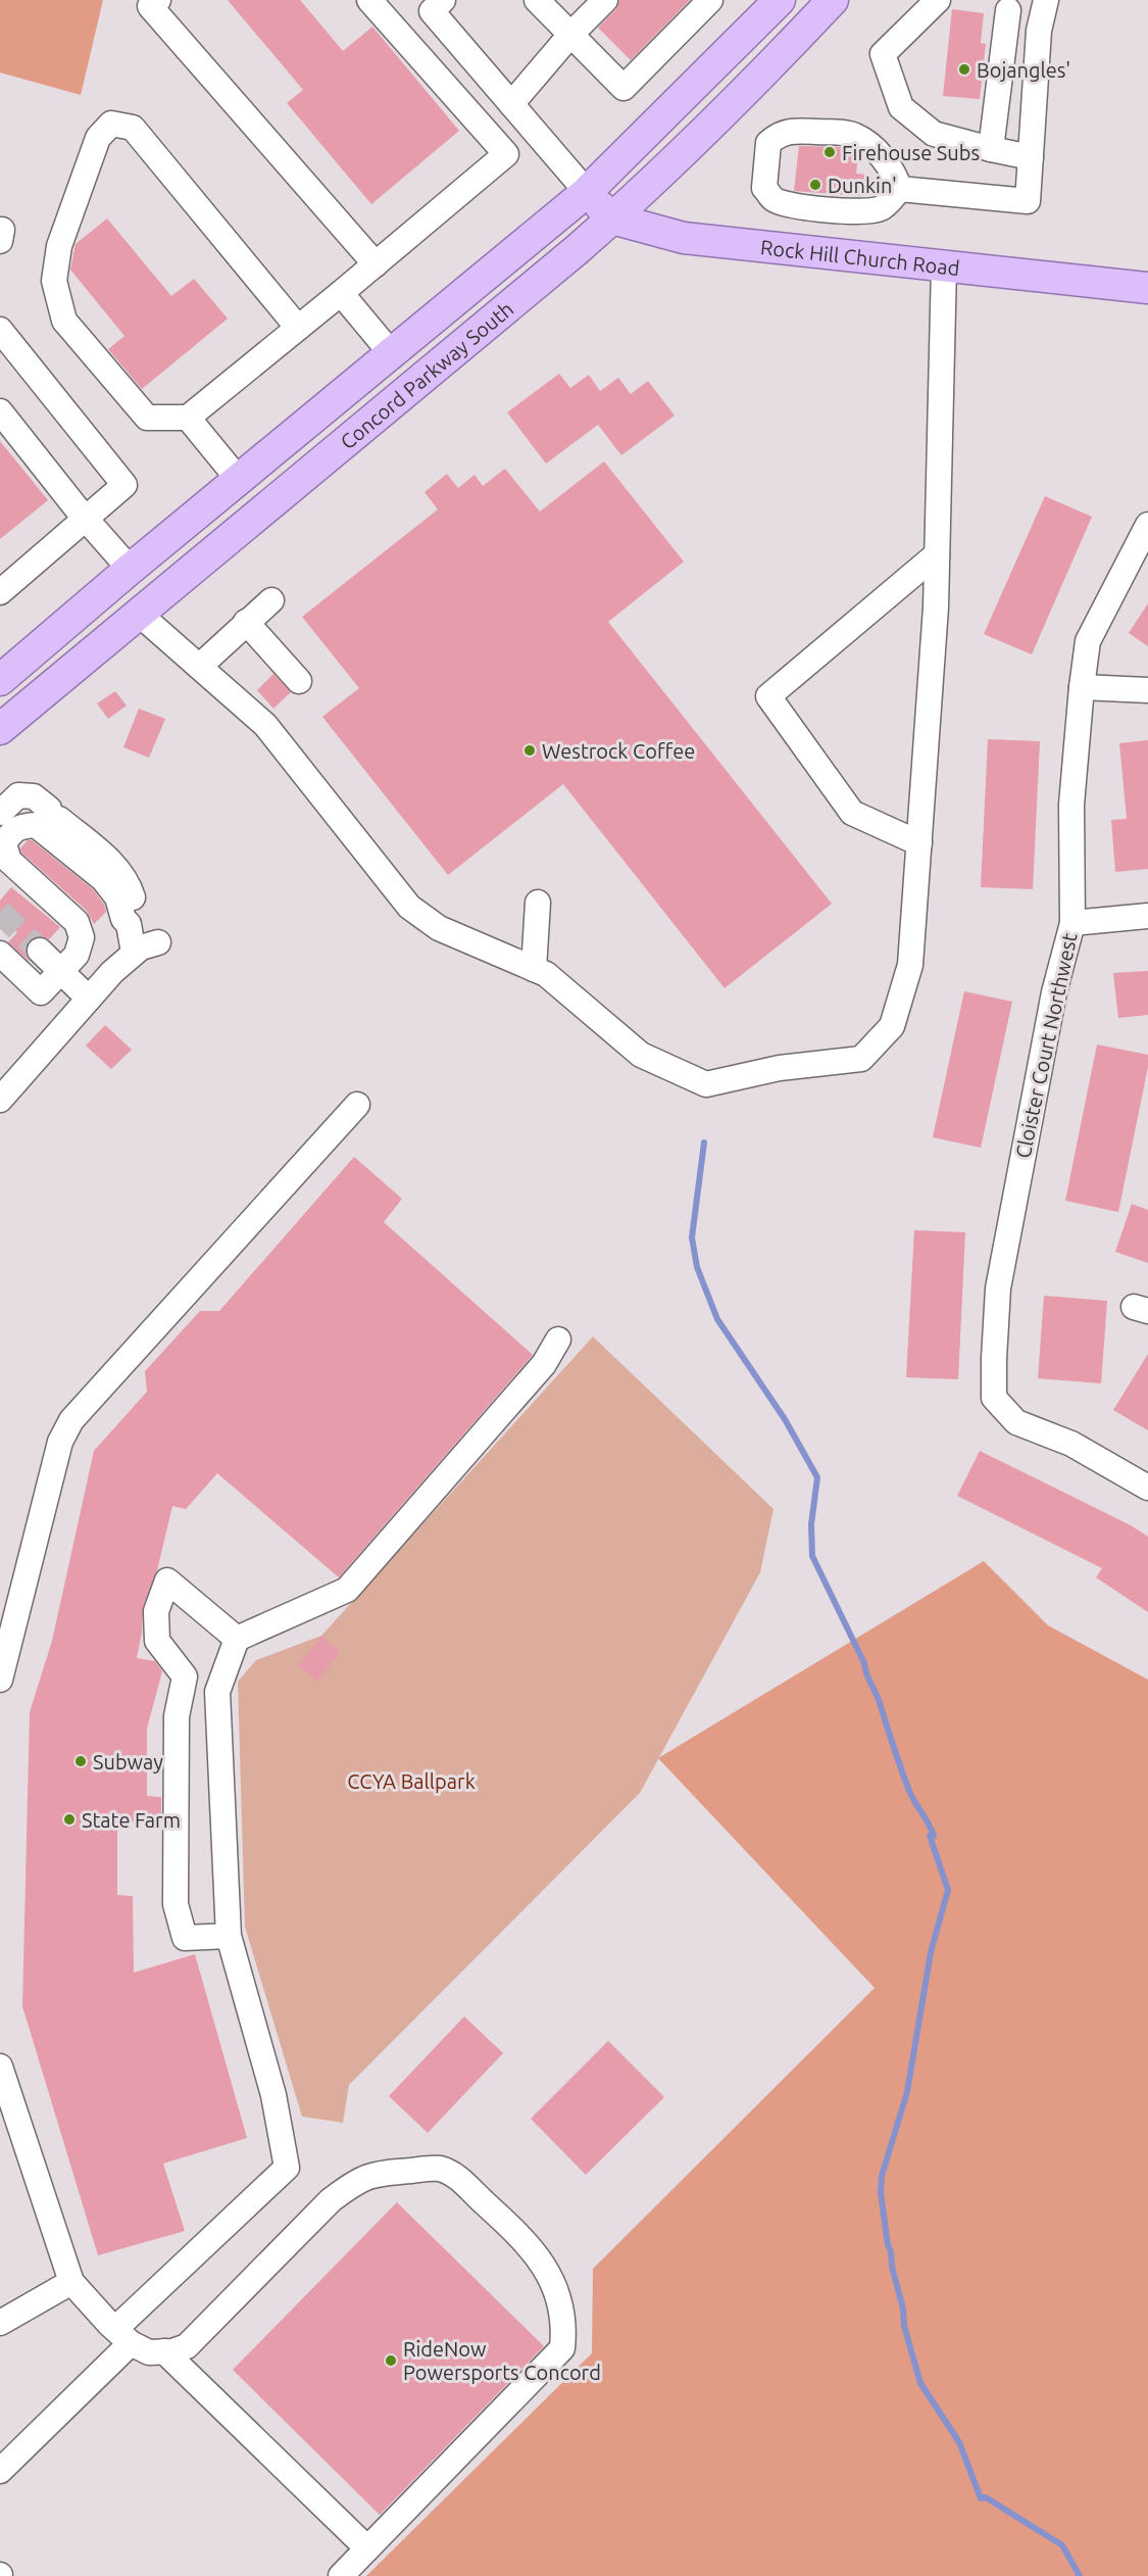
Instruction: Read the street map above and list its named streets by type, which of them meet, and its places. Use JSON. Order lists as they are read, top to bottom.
{
  "streets": {
    "main road": ["Rock Hill Church Road", "Concord Parkway South"],
    "street": ["Cloister Court Northwest"]
  },
  "crossings": [
    ["Rock Hill Church Road", "Concord Parkway South"]
  ],
  "parks": ["CCYA Ballpark"],
  "places": [
    "Bojangles'",
    "Firehouse Subs",
    "Dunkin'",
    "Westrock Coffee",
    "Subway",
    "State Farm",
    "RideNow Powersports Concord"
  ]
}
